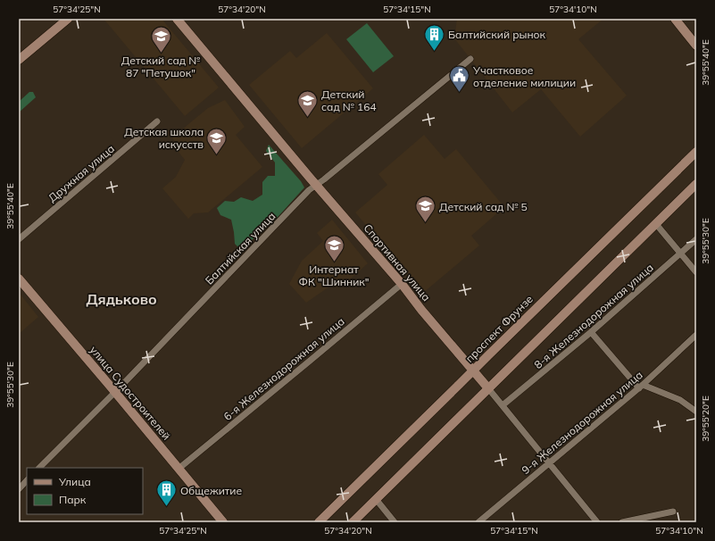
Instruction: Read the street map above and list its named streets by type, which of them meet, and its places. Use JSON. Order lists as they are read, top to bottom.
{
  "streets": {
    "main road": ["Спортивная улица", "проспект Фрунзе", "улица Судостроителей"],
    "street": [
      "Дружная улица",
      "Балтийская улица",
      "8-я Железнодорожная улица",
      "6-я Железнодорожная улица",
      "9-я Железнодорожная улица"
    ]
  },
  "crossings": [
    ["Балтийская улица", "Спортивная улица"],
    ["Балтийская улица", "улица Судостроителей"],
    ["Спортивная улица", "8-я Железнодорожная улица"],
    ["Спортивная улица", "проспект Фрунзе"],
    ["Спортивная улица", "6-я Железнодорожная улица"],
    ["Спортивная улица", "9-я Железнодорожная улица"],
    ["6-я Железнодорожная улица", "улица Судостроителей"]
  ],
  "districts": ["Дядьково"],
  "places": {
    "building": ["Балтийский рынок", "Общежитие"],
    "school or university": [
      "Детский сад № 87 \"Петушок\"",
      "Детский сад № 164",
      "Детская школа искусств",
      "Детский сад № 5",
      "Интернат ФК \"Шинник\""
    ],
    "public building": ["Участковое отделение милиции"]
  },
  "legend": ["Улица", "Парк"],
  "coordinates": [
    "57°34'25\"N",
    "57°34'20\"N",
    "57°34'15\"N",
    "57°34'10\"N",
    "39°55'40\"E",
    "39°55'30\"E",
    "39°55'20\"E"
  ]
}
